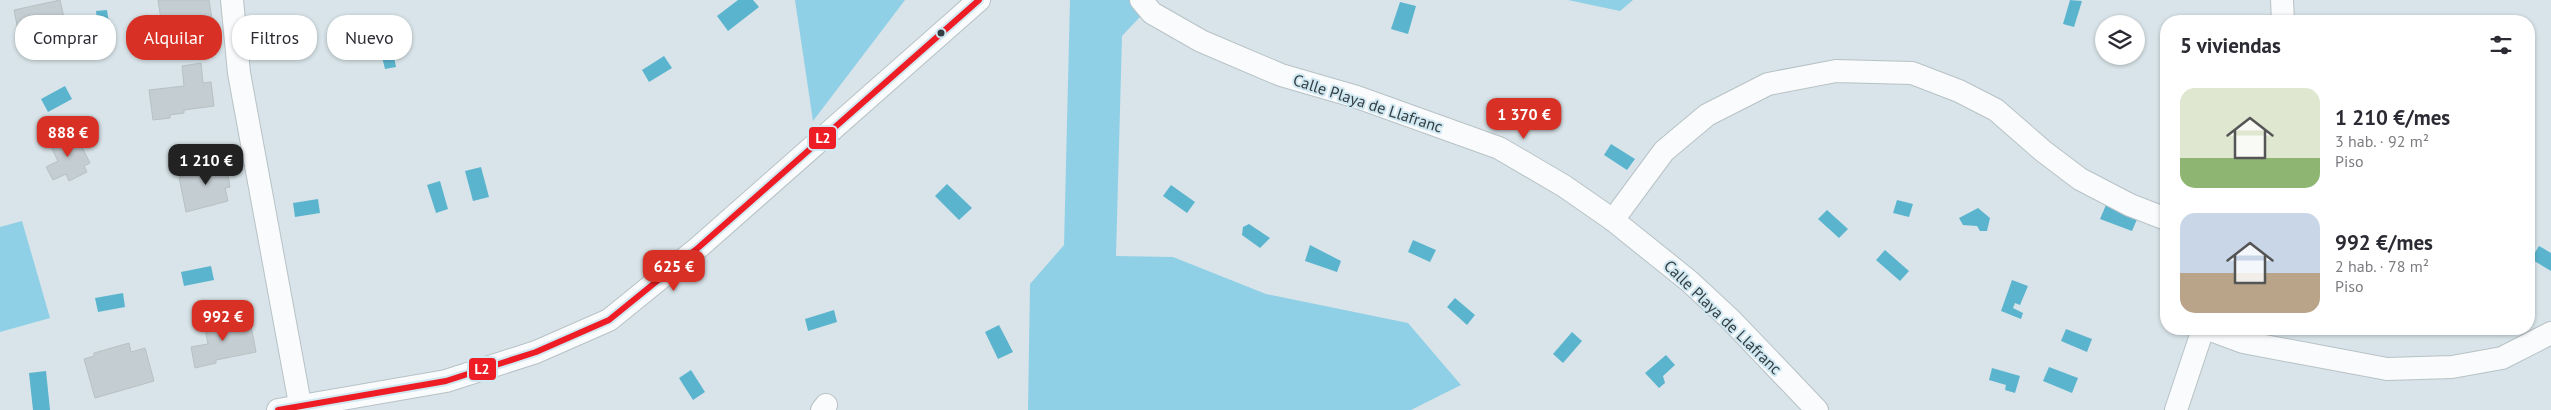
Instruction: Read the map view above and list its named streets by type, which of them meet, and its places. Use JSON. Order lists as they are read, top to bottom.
{
  "streets": {
    "street": ["Calle Playa de Llafranc"]
  },
  "lines": ["transit line L2"],
  "page": {
    "chip": [
      "Comprar",
      "Alquilar",
      "Filtros",
      "Nuevo"
    ],
    "heading": "5 viviendas",
    "list": [
      {
        "name": "1 210 €/mes",
        "note": "3 hab. · 92 m² · Piso"
      },
      {
        "name": "992 €/mes",
        "note": "2 hab. · 78 m² · Piso"
      }
    ],
    "price": [
      "1 370 €",
      "888 €",
      "1 210 €",
      "625 €",
      "992 €"
    ]
  }
}
